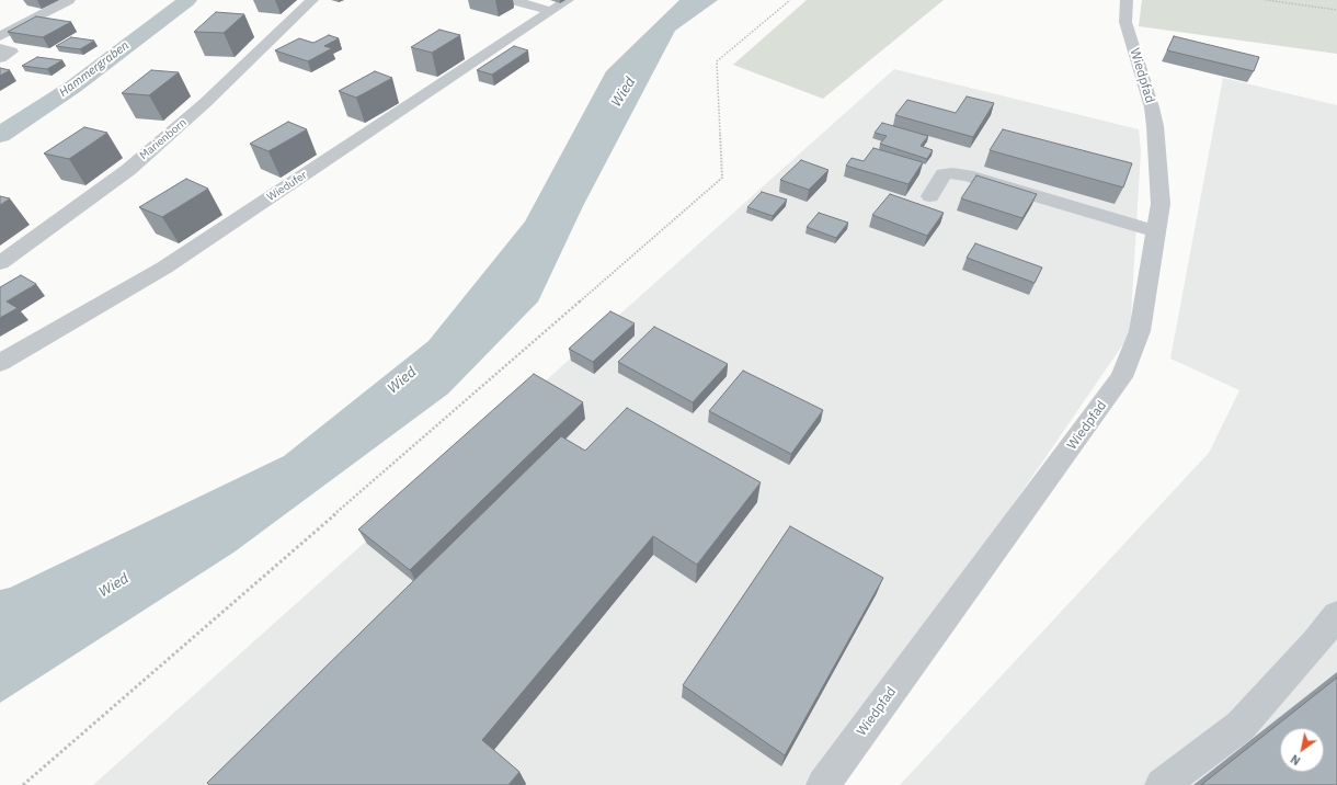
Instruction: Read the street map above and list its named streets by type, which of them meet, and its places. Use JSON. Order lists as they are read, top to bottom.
{
  "streets": {
    "street": ["Wiedpfad", "Marienborn", "Wiedufer"]
  },
  "water": ["Hammergraben", "Wied"],
  "north": "bottom left"
}
